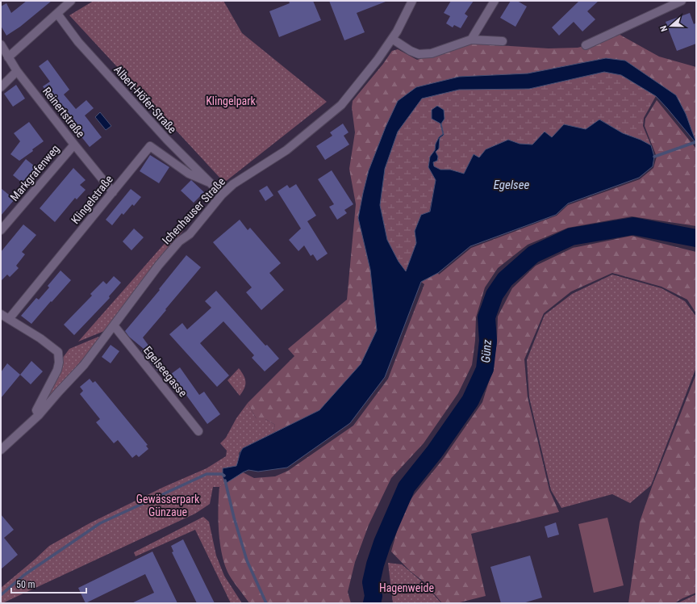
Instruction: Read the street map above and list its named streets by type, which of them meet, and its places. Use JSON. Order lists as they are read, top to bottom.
{
  "streets": {
    "street": [
      "Albert-Höfer-Straße",
      "Reinertstraße",
      "Markgrafenweg",
      "Klingelstraße",
      "Ichenhauser Straße",
      "Egelseegasse"
    ]
  },
  "crossings": [
    ["Albert-Höfer-Straße", "Klingelstraße"],
    ["Albert-Höfer-Straße", "Ichenhauser Straße"],
    ["Reinertstraße", "Markgrafenweg"],
    ["Reinertstraße", "Klingelstraße"],
    ["Ichenhauser Straße", "Egelseegasse"]
  ],
  "water": ["Egelsee", "Günz"],
  "parks": ["Klingelpark", "Gewässerpark Günzaue", "Hagenweide"],
  "scale_bar": "50 m",
  "north": "left"
}
